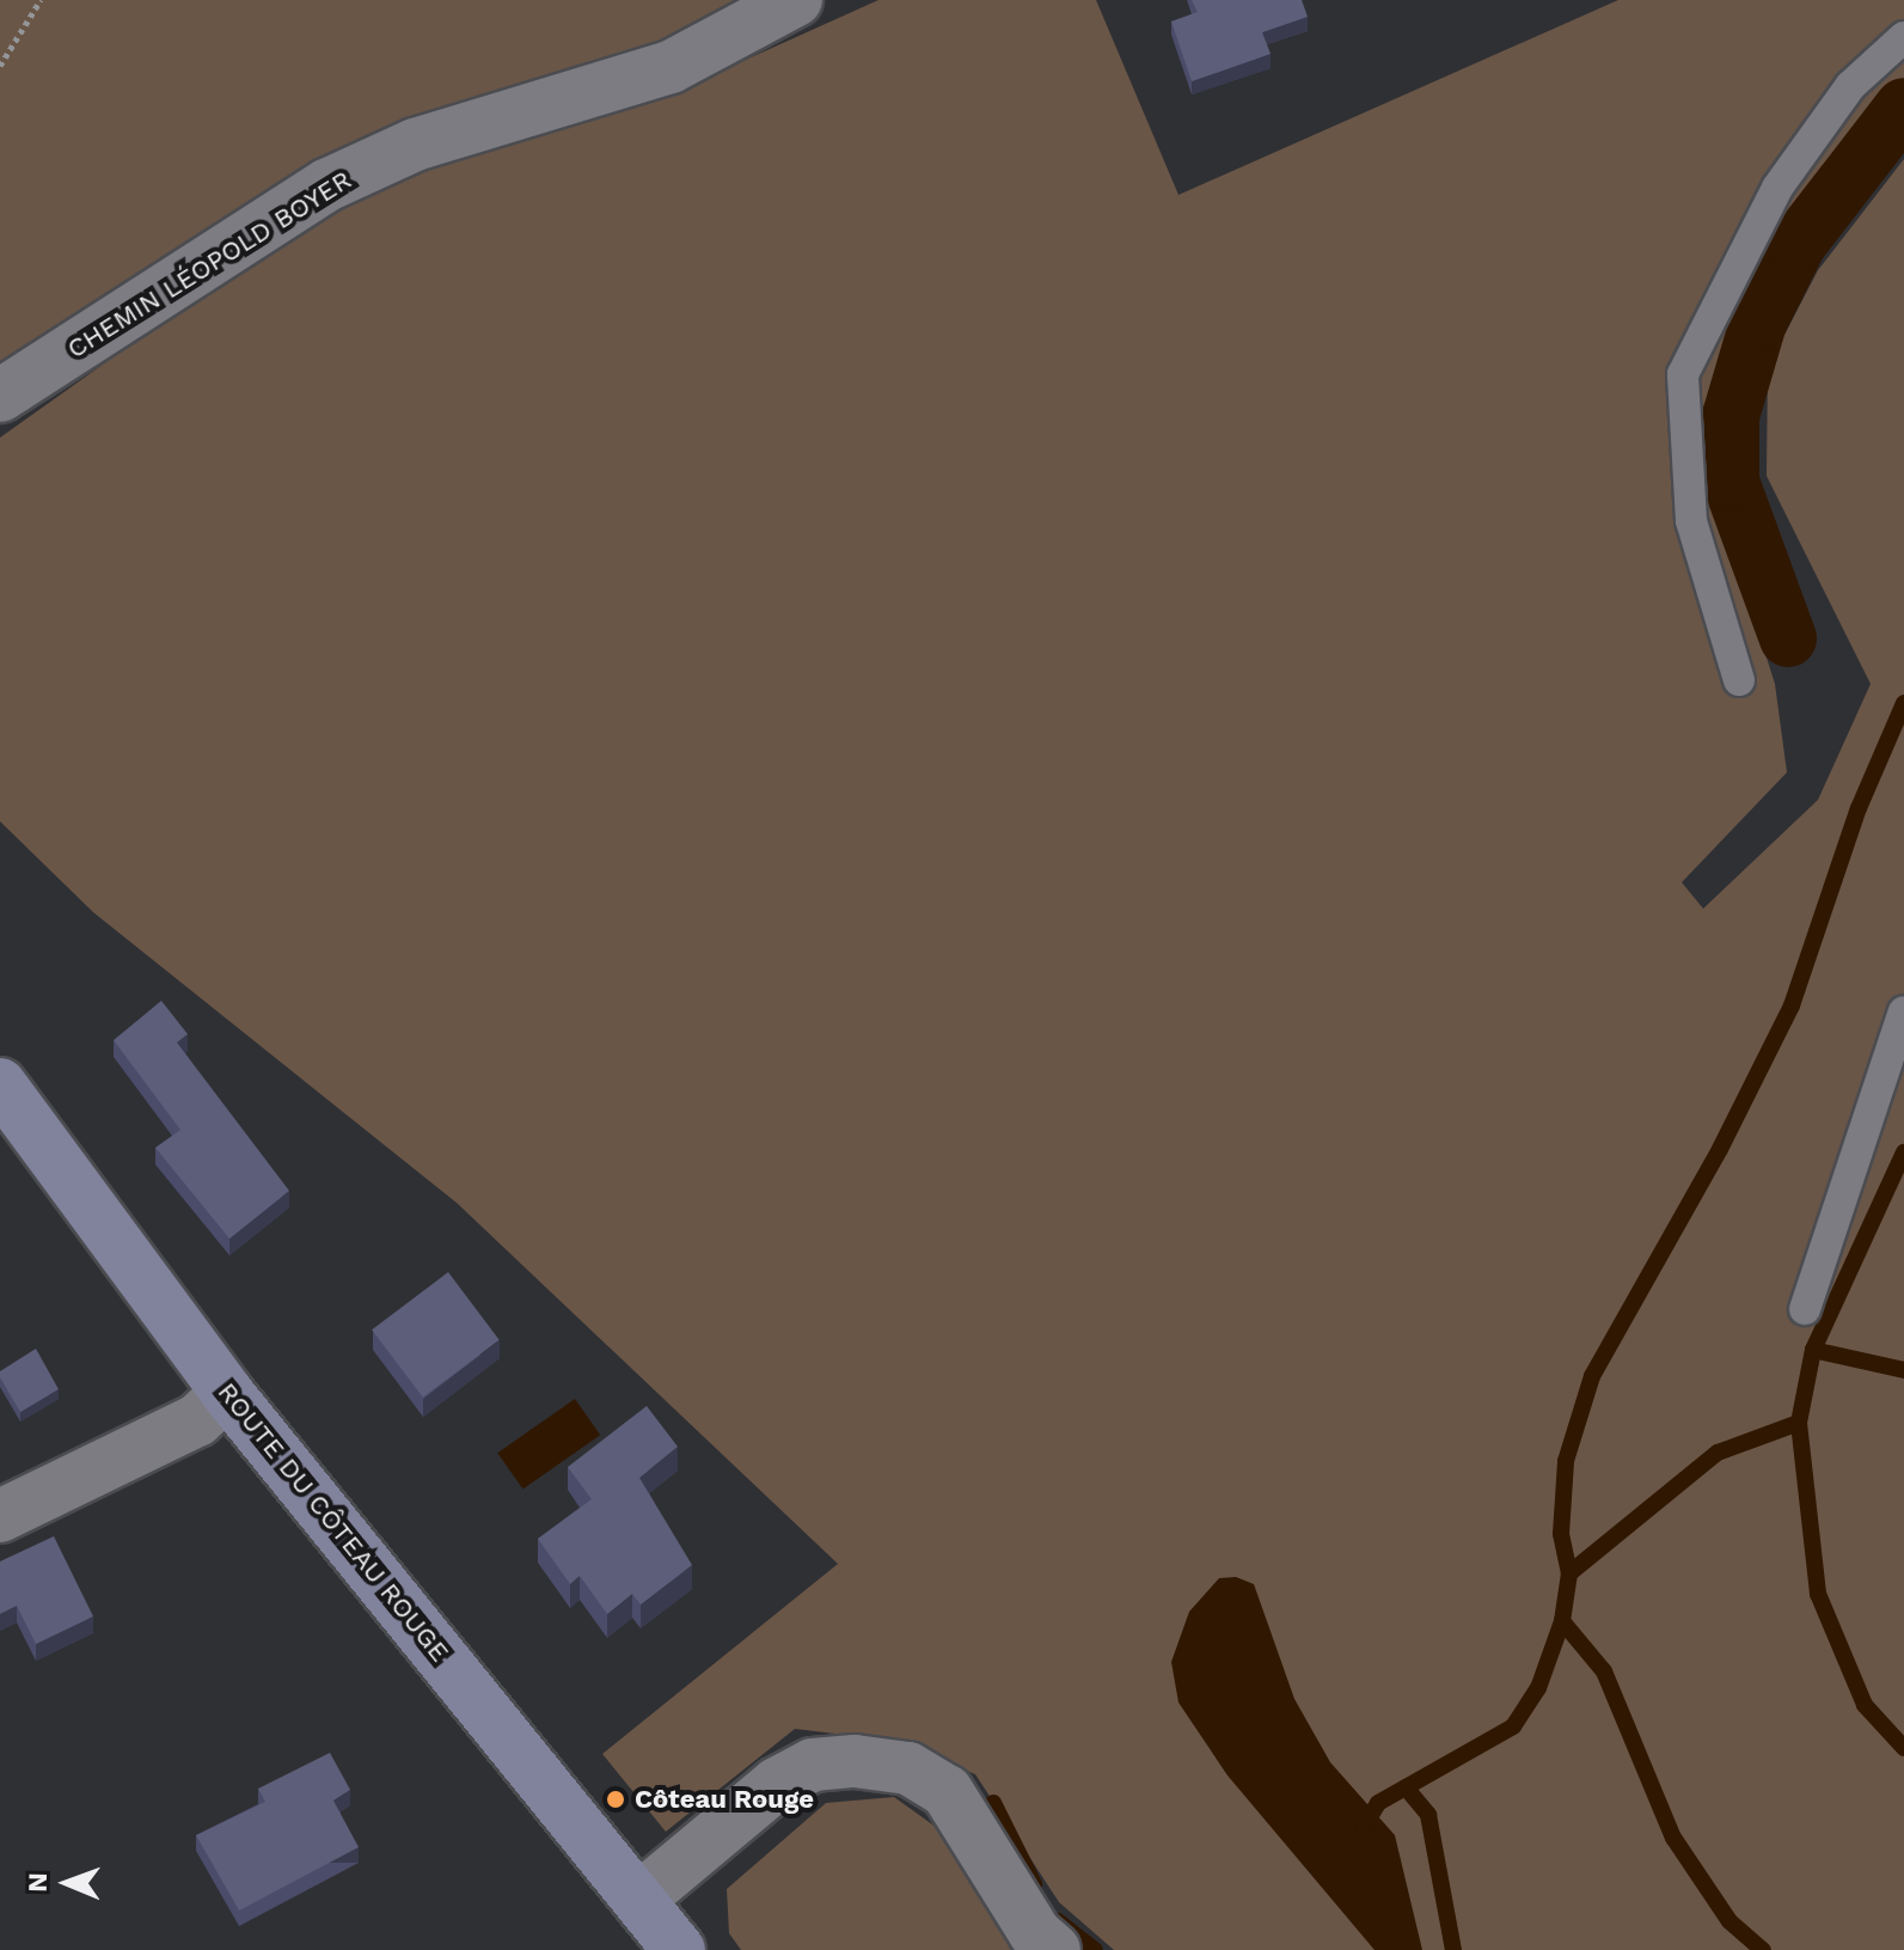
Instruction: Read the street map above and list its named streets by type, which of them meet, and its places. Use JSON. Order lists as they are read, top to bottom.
{
  "streets": {
    "street": ["CHEMIN LÉOPOLD BOYER", "ROUTE DU CÔTEAU ROUGE"]
  },
  "places": ["Côteau Rouge"],
  "north": "left"
}
